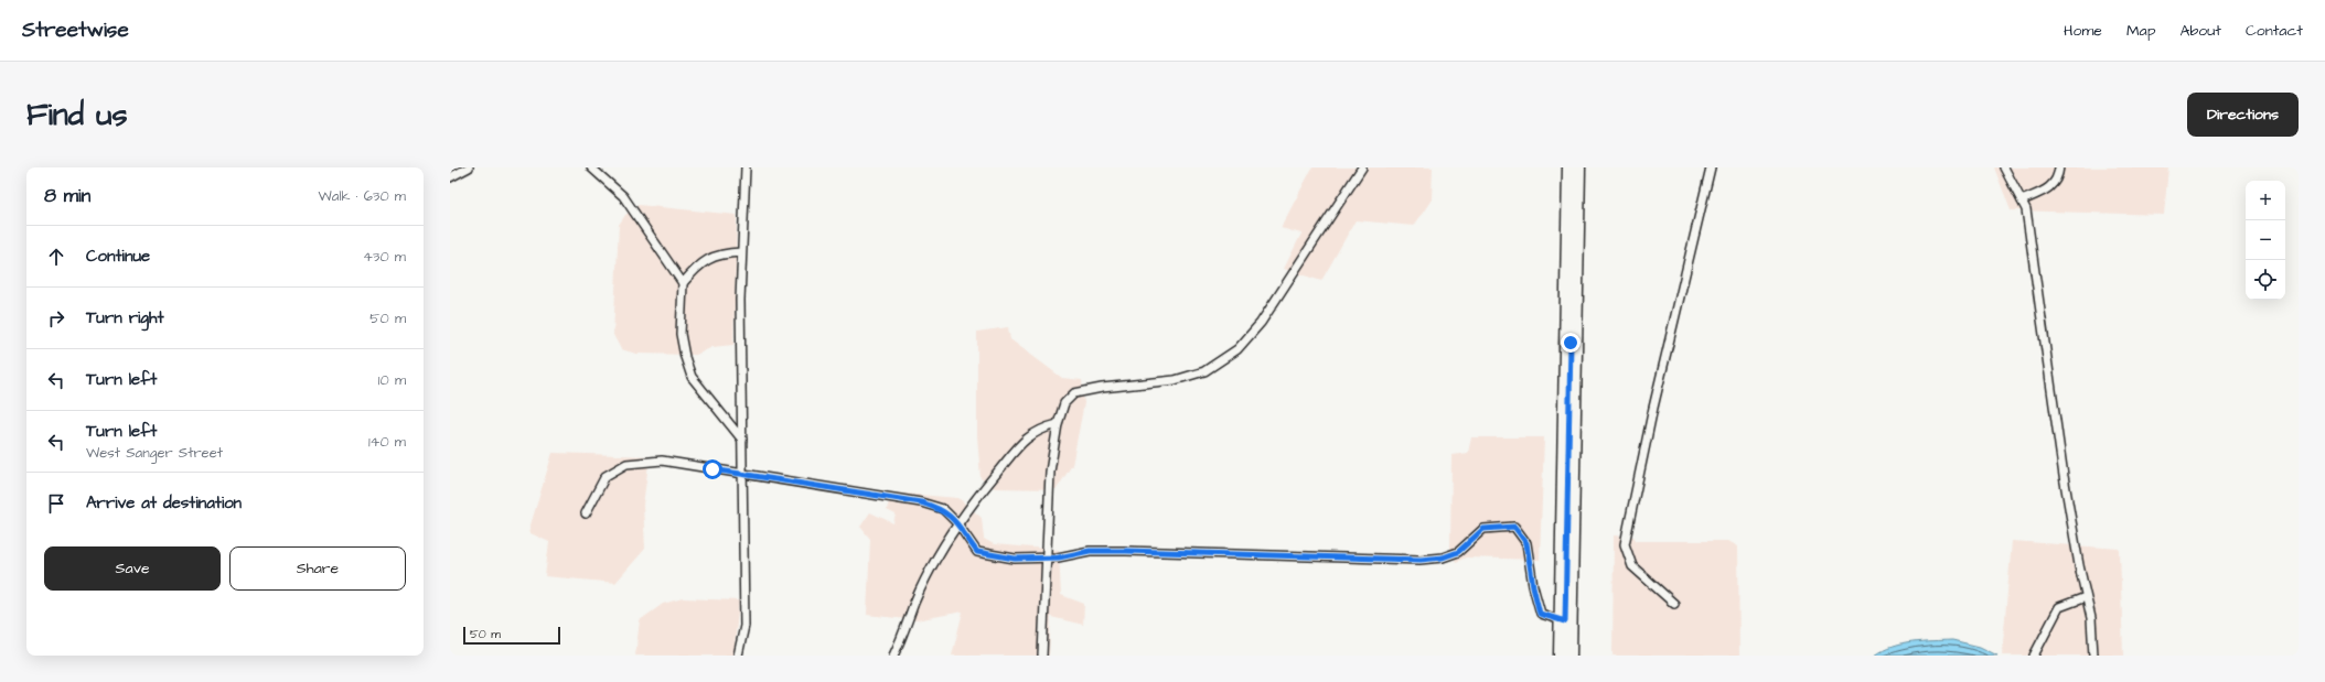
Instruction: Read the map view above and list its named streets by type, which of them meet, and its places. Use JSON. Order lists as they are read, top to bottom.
{
  "scale_bar": "50 m",
  "page": {
    "header": "Streetwise",
    "nav": [
      "Home",
      "Map",
      "About",
      "Contact"
    ],
    "buttons": [
      "Directions",
      ["Save", "Share"]
    ],
    "title": "Find us",
    "heading": ["8 min", "Walk · 630 m"],
    "map_buttons": ["+", "−"],
    "list": [
      ["Continue", "430 m"],
      ["Turn right", "50 m"],
      ["Turn left", "10 m"],
      ["Turn left", "West Sanger Street", "140 m"],
      "Arrive at destination"
    ],
    "scale": "50 m"
  }
}
